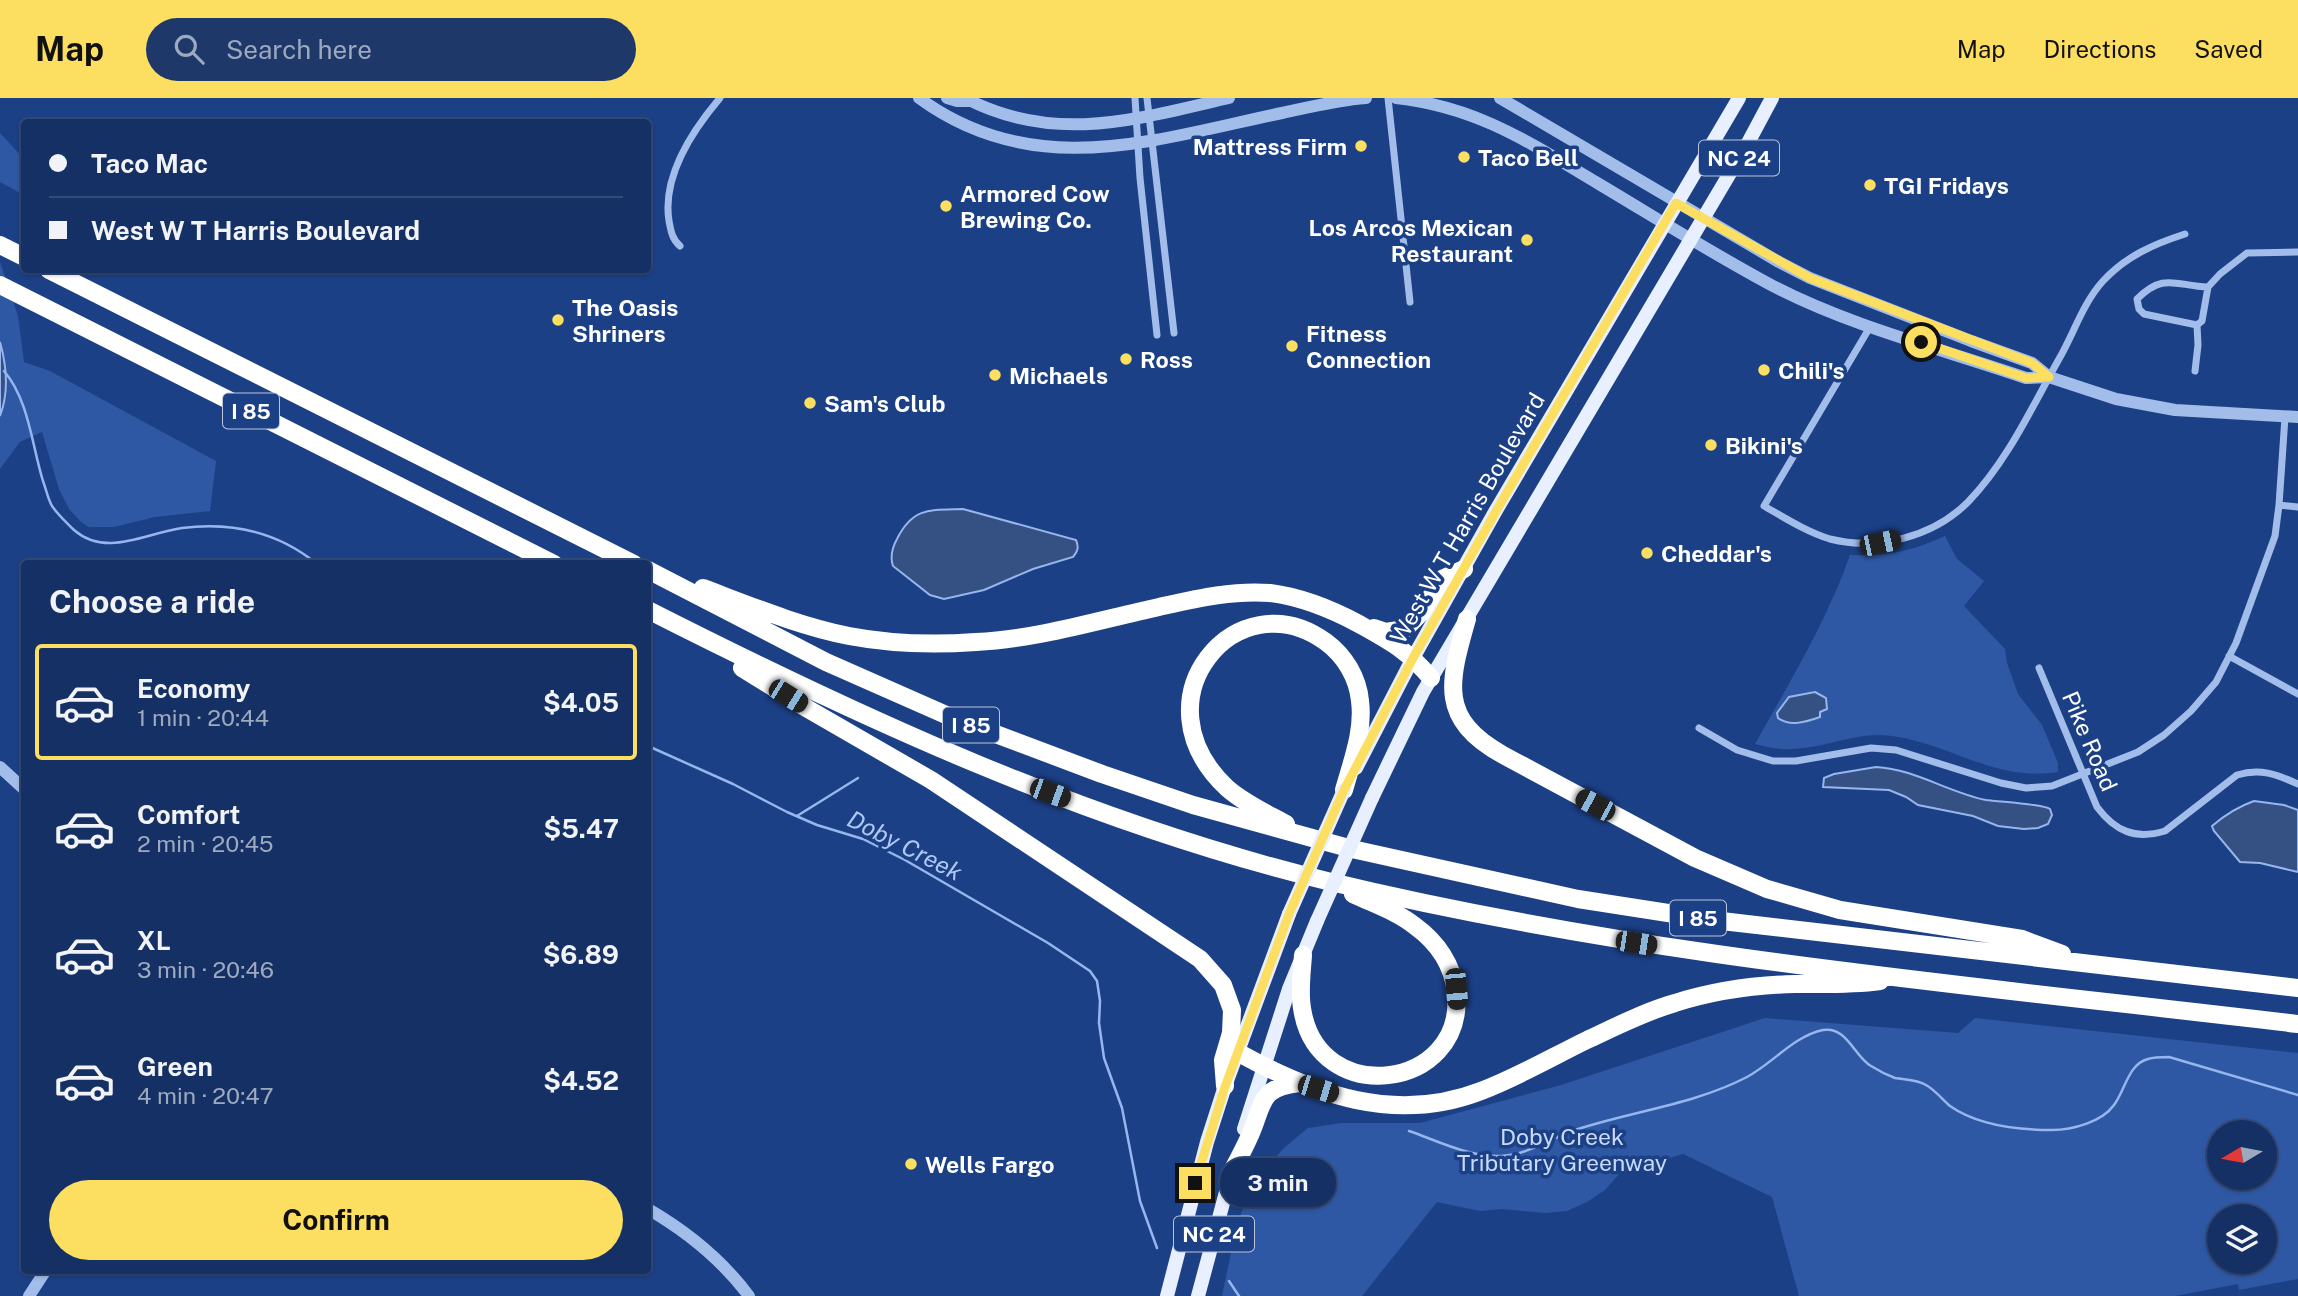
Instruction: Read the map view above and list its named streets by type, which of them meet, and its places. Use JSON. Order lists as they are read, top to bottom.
{
  "streets": {
    "highway": ["I 85"],
    "main road": ["NC 24", "West W T Harris Boulevard"],
    "street": ["Pike Road"]
  },
  "water": ["Doby Creek"],
  "parks": ["Doby Creek Tributary Greenway"],
  "places": [
    "Mattress Firm",
    "Taco Bell",
    "TGI Fridays",
    "Armored Cow Brewing Co.",
    "Los Arcos Mexican Restaurant",
    "The Oasis Shriners",
    "Fitness Connection",
    "Ross",
    "Chili's",
    "Michaels",
    "Sam's Club",
    "Bikini's",
    "Cheddar's",
    "Wells Fargo"
  ],
  "north": "left",
  "page": {
    "header": "Map",
    "search": "Search here",
    "nav": ["Map", "Directions", "Saved"],
    "banner": ["Taco Mac", "West W T Harris Boulevard"],
    "heading": "Choose a ride",
    "list": [
      {
        "name": "Economy",
        "note": "1 min · 20:44",
        "value": "$4.05"
      },
      {
        "name": "Comfort",
        "note": "2 min · 20:45",
        "value": "$5.47"
      },
      {
        "name": "XL",
        "note": "3 min · 20:46",
        "value": "$6.89"
      },
      {
        "name": "Green",
        "note": "4 min · 20:47",
        "value": "$4.52"
      }
    ],
    "bubble": "3 min",
    "buttons": "Confirm"
  }
}
